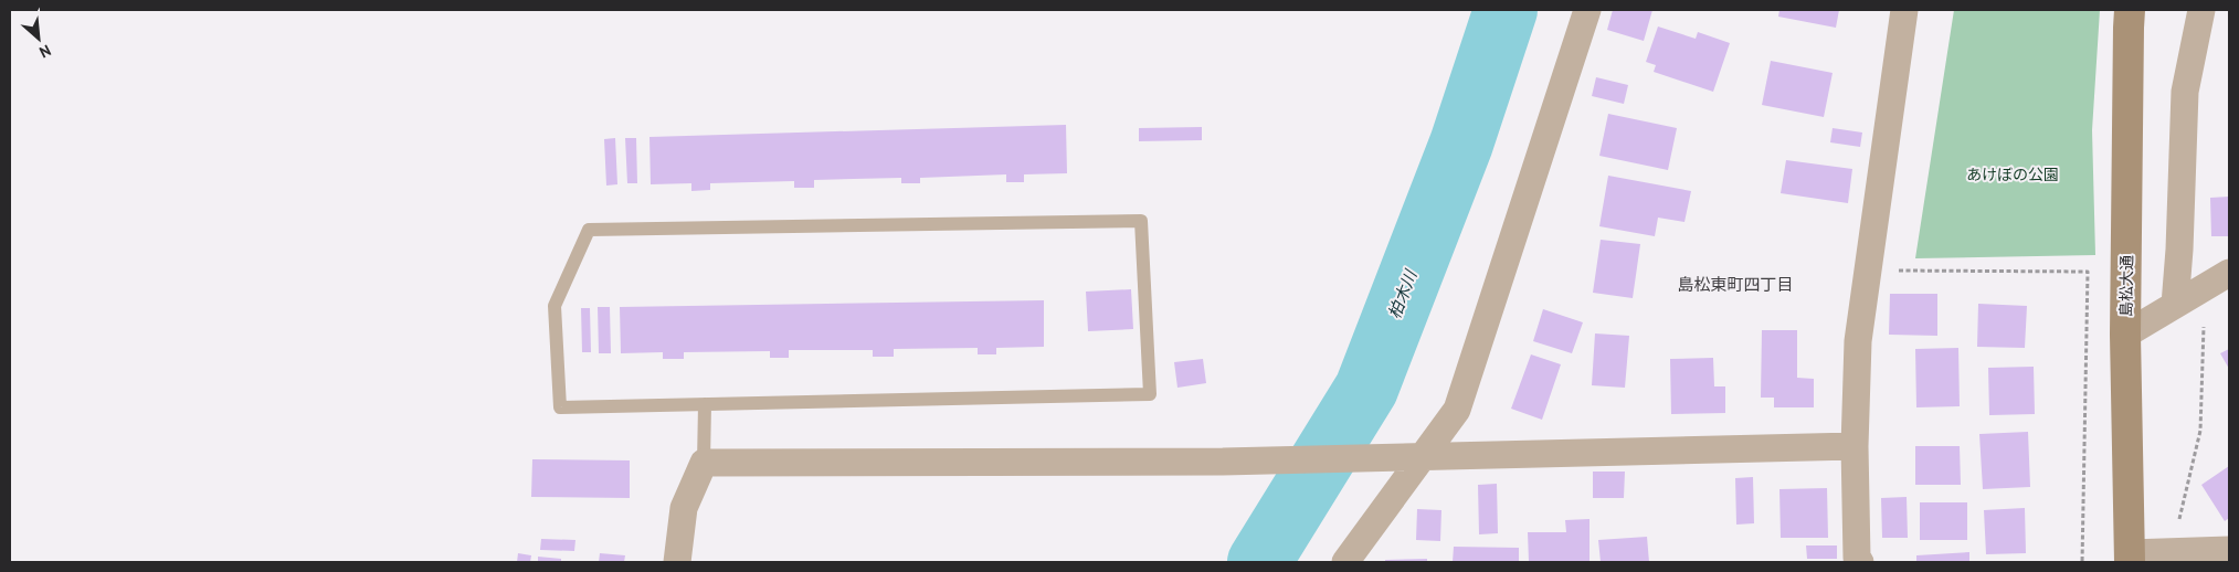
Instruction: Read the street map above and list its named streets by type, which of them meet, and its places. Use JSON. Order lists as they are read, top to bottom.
{
  "streets": {
    "street": ["島松大通"]
  },
  "districts": ["島松東町四丁目"],
  "water": ["柏木川"],
  "parks": ["あけぼの公園"],
  "north": "bottom right"
}
